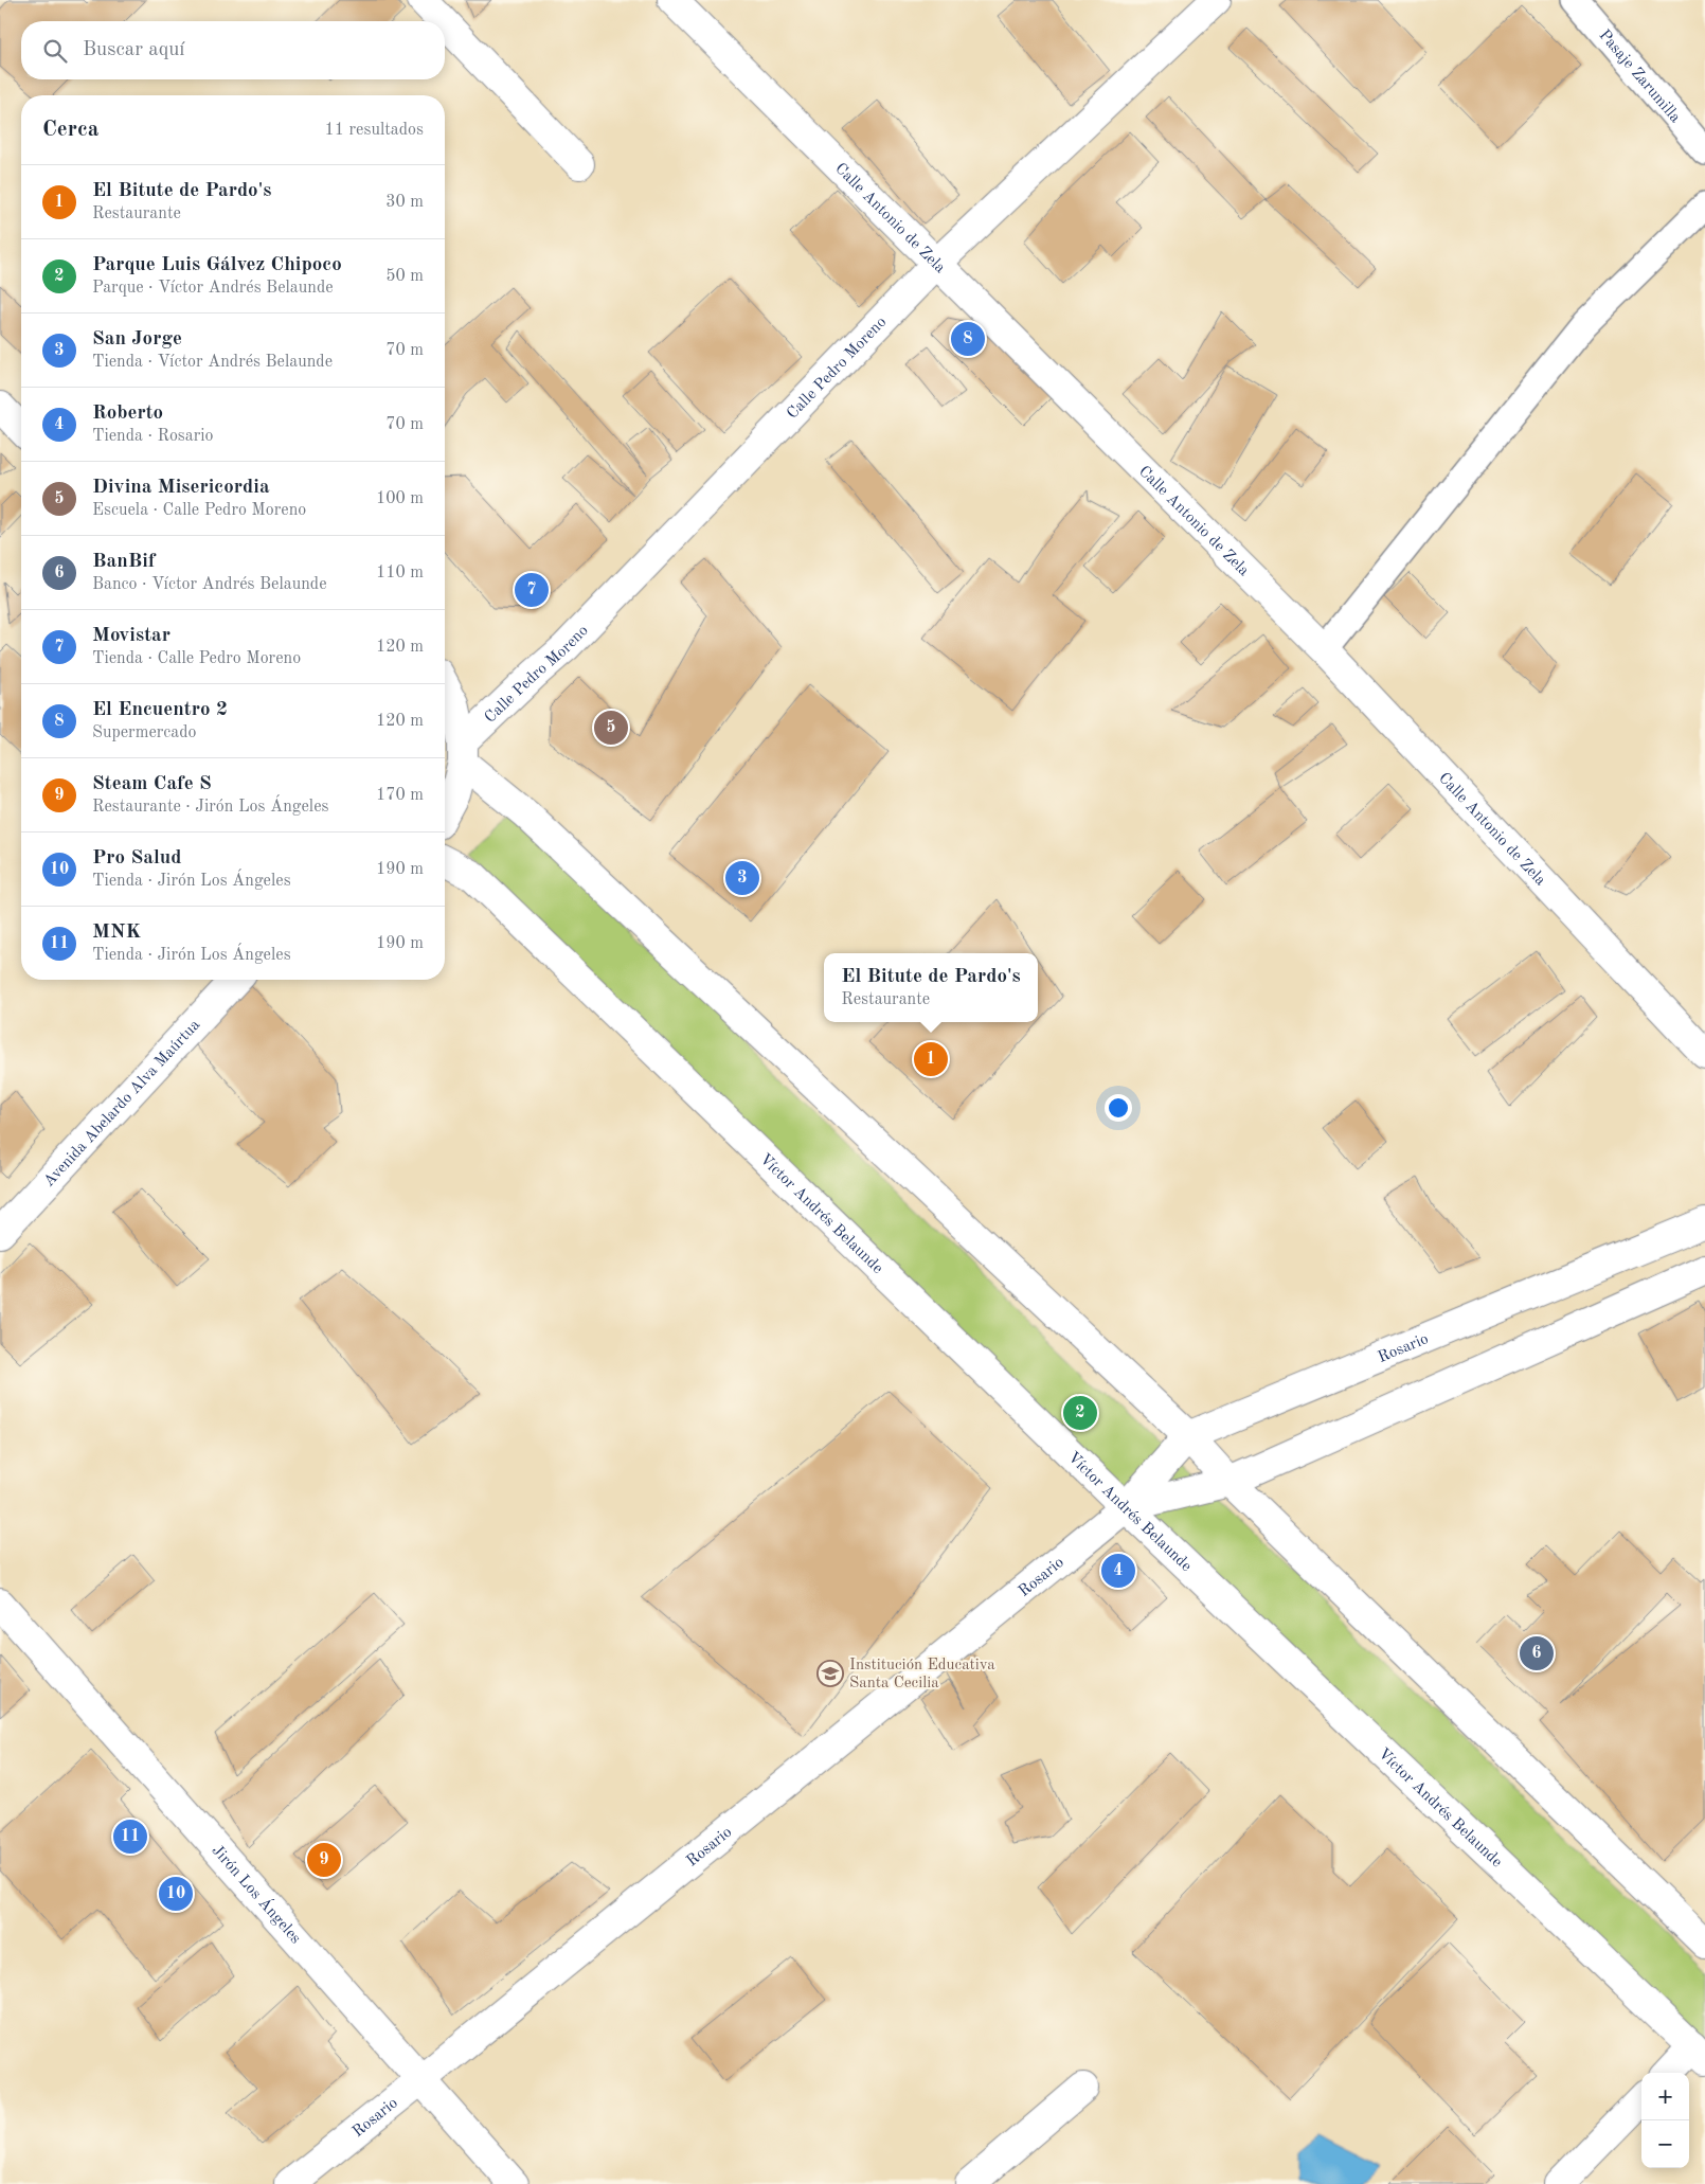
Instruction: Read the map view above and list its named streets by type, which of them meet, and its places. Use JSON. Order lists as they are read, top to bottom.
{
  "streets": {
    "main road": [
      "Calle Antonio de Zela",
      "Calle Pedro Moreno",
      "Avenida Abelardo Alva Maúrtua",
      "Víctor Andrés Belaunde",
      "Rosario",
      "Jirón Los Ángeles"
    ],
    "lane": ["Pasaje Zarumilla"]
  },
  "crossings": [
    ["Calle Antonio de Zela", "Calle Pedro Moreno"],
    ["Víctor Andrés Belaunde", "Rosario"],
    ["Rosario", "Jirón Los Ángeles"]
  ],
  "places": {
    "school or university": ["Institución Educativa Santa Cecilia"]
  },
  "page": {
    "search": "Buscar aquí",
    "heading": ["Cerca", "11 resultados"],
    "list": [
      {
        "mark": "1",
        "name": "El Bitute de Pardo's",
        "note": "Restaurante",
        "value": "30 m"
      },
      {
        "mark": "2",
        "name": "Parque Luis Gálvez Chipoco",
        "note": "Parque · Víctor Andrés Belaunde",
        "value": "50 m"
      },
      {
        "mark": "3",
        "name": "San Jorge",
        "note": "Tienda · Víctor Andrés Belaunde",
        "value": "70 m"
      },
      {
        "mark": "4",
        "name": "Roberto",
        "note": "Tienda · Rosario",
        "value": "70 m"
      },
      {
        "mark": "5",
        "name": "Divina Misericordia",
        "note": "Escuela · Calle Pedro Moreno",
        "value": "100 m"
      },
      {
        "mark": "6",
        "name": "BanBif",
        "note": "Banco · Víctor Andrés Belaunde",
        "value": "110 m"
      },
      {
        "mark": "7",
        "name": "Movistar",
        "note": "Tienda · Calle Pedro Moreno",
        "value": "120 m"
      },
      {
        "mark": "8",
        "name": "El Encuentro 2",
        "note": "Supermercado",
        "value": "120 m"
      },
      {
        "mark": "9",
        "name": "Steam Cafe S",
        "note": "Restaurante · Jirón Los Ángeles",
        "value": "170 m"
      },
      {
        "mark": "10",
        "name": "Pro Salud",
        "note": "Tienda · Jirón Los Ángeles",
        "value": "190 m"
      },
      {
        "mark": "11",
        "name": "MNK",
        "note": "Tienda · Jirón Los Ángeles",
        "value": "190 m"
      }
    ],
    "pins": [
      "8",
      "7",
      "5",
      "3",
      "1",
      "2",
      "4",
      "6",
      "11",
      "9",
      "10"
    ],
    "popup": ["El Bitute de Pardo's", "Restaurante"],
    "map_buttons": ["+", "−"]
  }
}
